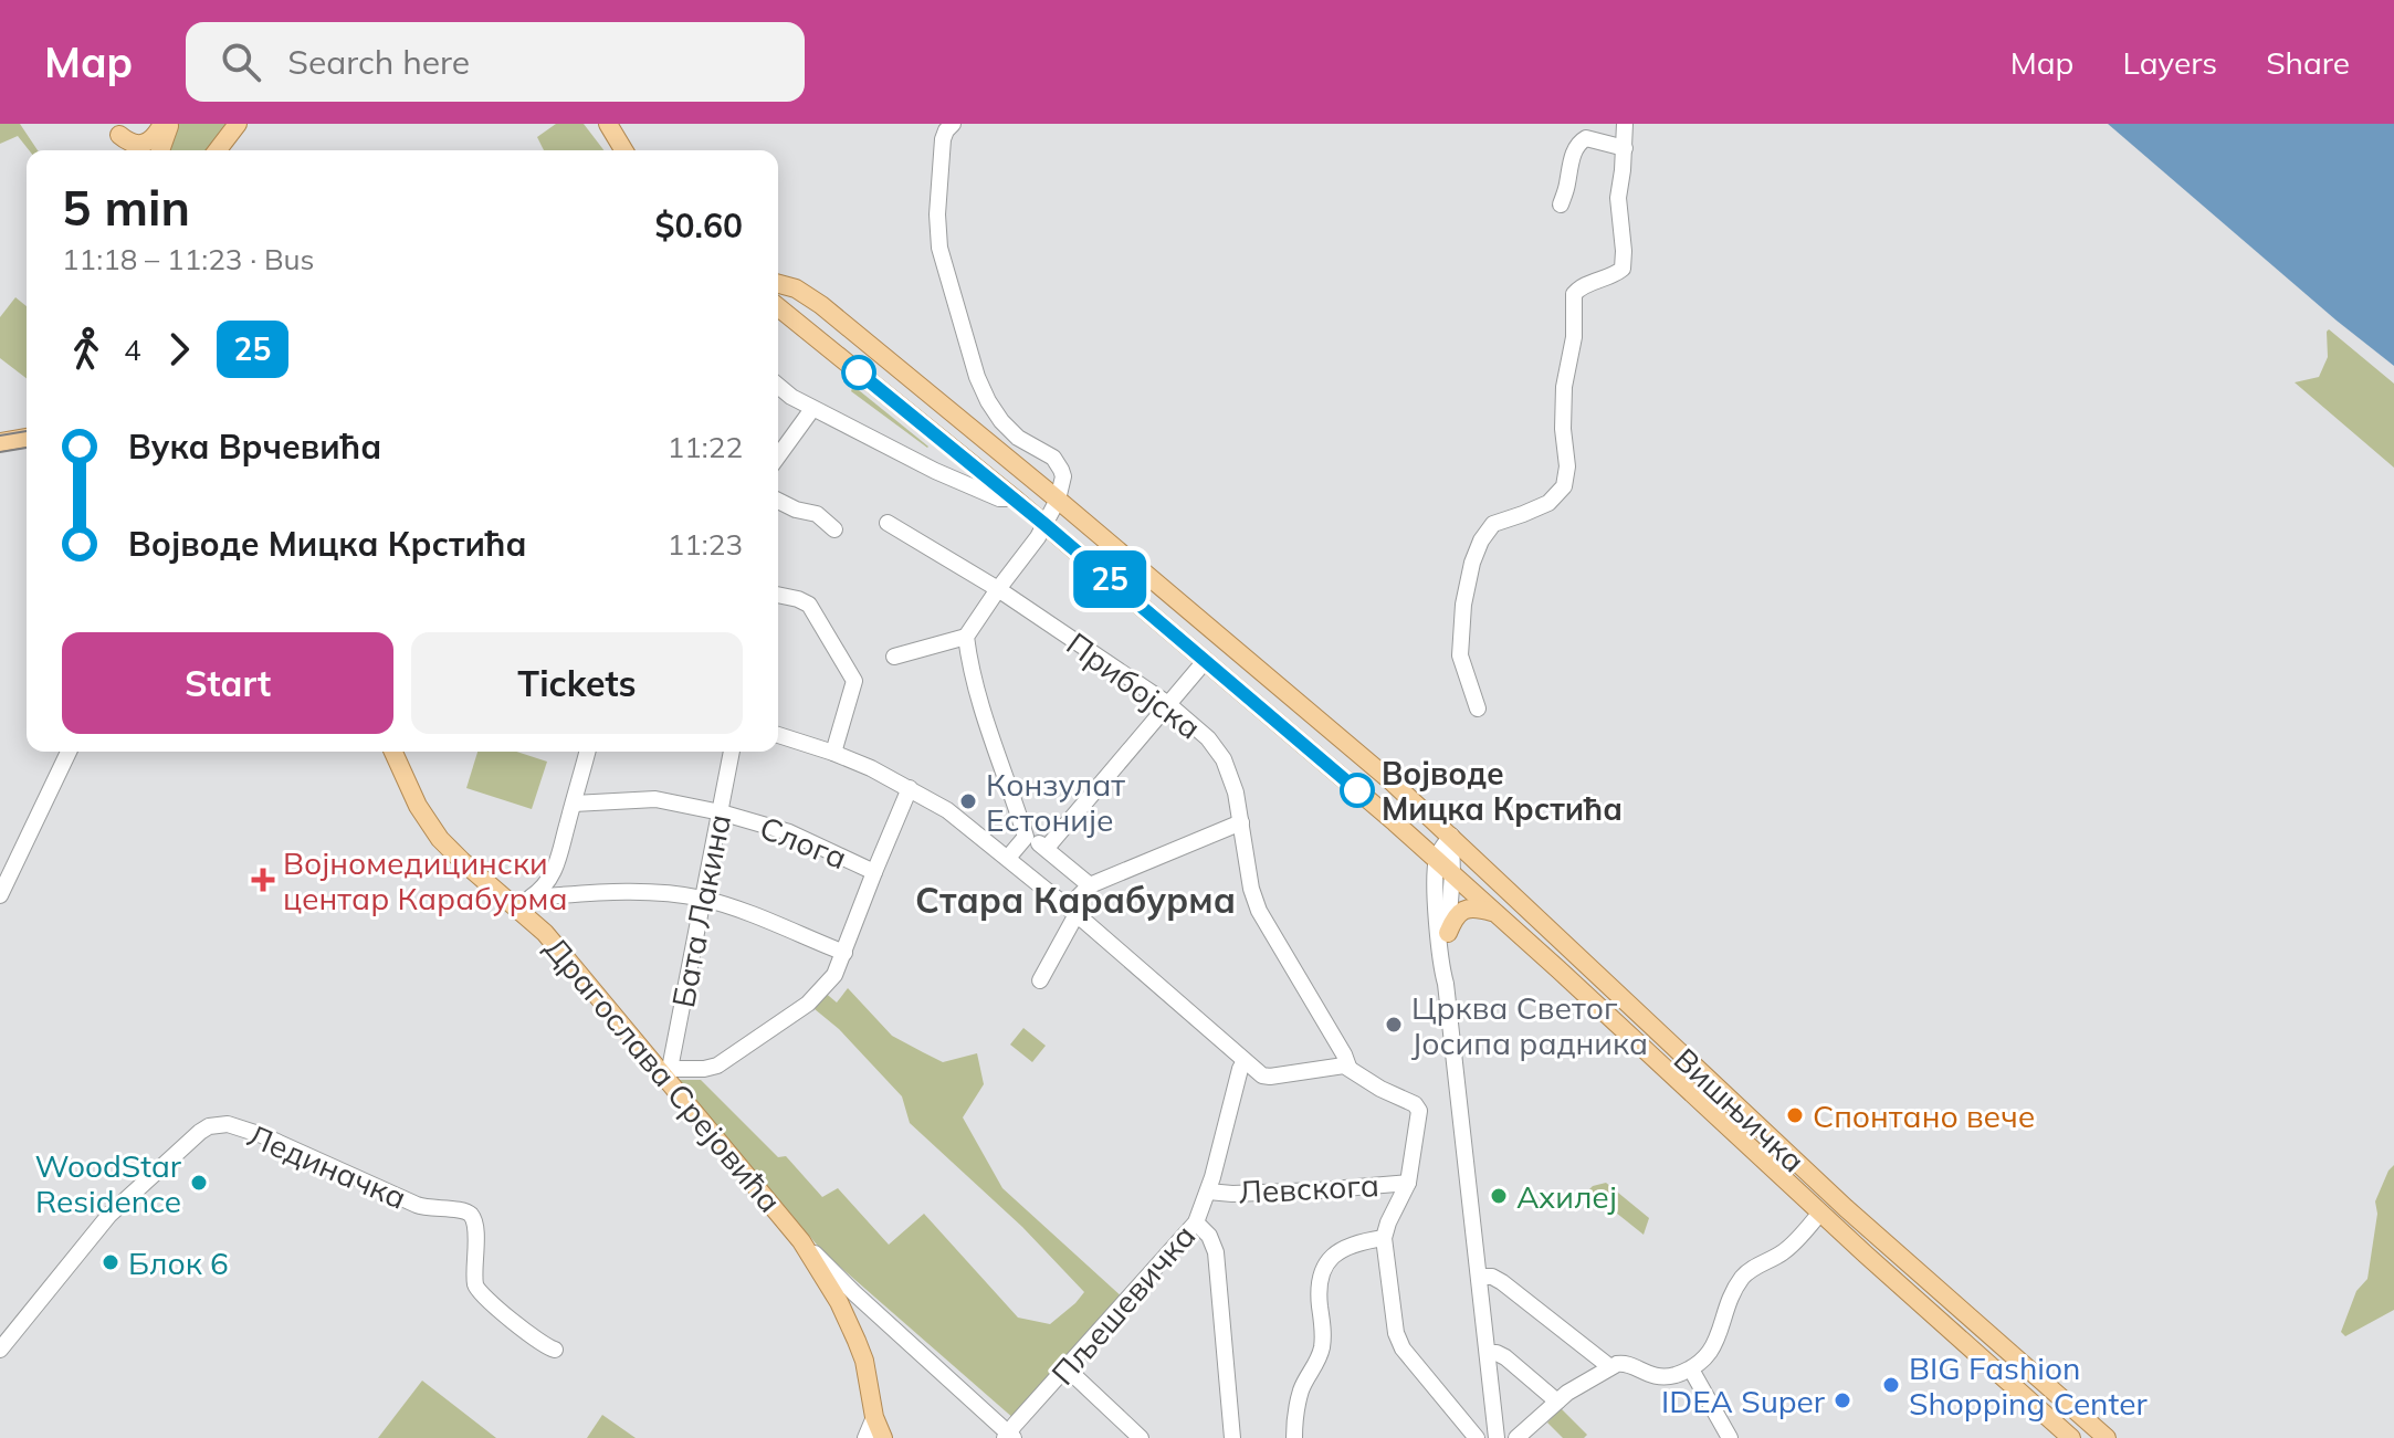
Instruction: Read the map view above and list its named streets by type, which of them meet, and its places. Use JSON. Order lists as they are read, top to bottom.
{
  "streets": {
    "main road": ["Драгослава Срејовића", "Вишњичка"],
    "street": [
      "Прибојска",
      "Слога",
      "Бата Лакина",
      "Лединачка",
      "Левскога",
      "Пљешевичка"
    ]
  },
  "crossings": [
    ["Слога", "Бата Лакина"],
    ["Бата Лакина", "Драгослава Срејовића"],
    ["Левскога", "Пљешевичка"]
  ],
  "districts": ["Стара Карабурма"],
  "places": {
    "other": [
      "Војводе Мицка Крстића",
      "Конзулат Естоније",
      "Црква Светог Јосипа радника",
      "Спонтано вече",
      "WoodStar Residence",
      "Ахилеј",
      "Блок 6",
      "BIG Fashion Shopping Center",
      "IDEA Super"
    ],
    "health": ["Војномедицински центар Карабурма"]
  },
  "lines": ["bus line 25"],
  "page": {
    "header": "Map",
    "search": "Search here",
    "nav": ["Map", "Layers", "Share"],
    "on_map": "25",
    "heading": ["5 min", "11:18 – 11:23 · Bus", "$0.60"],
    "legs": ["4", "25"],
    "list": [
      {
        "name": "Вука Врчевића",
        "value": "11:22"
      },
      {
        "name": "Војводе Мицка Крстића",
        "value": "11:23"
      }
    ],
    "buttons": ["Start", "Tickets"]
  }
}
